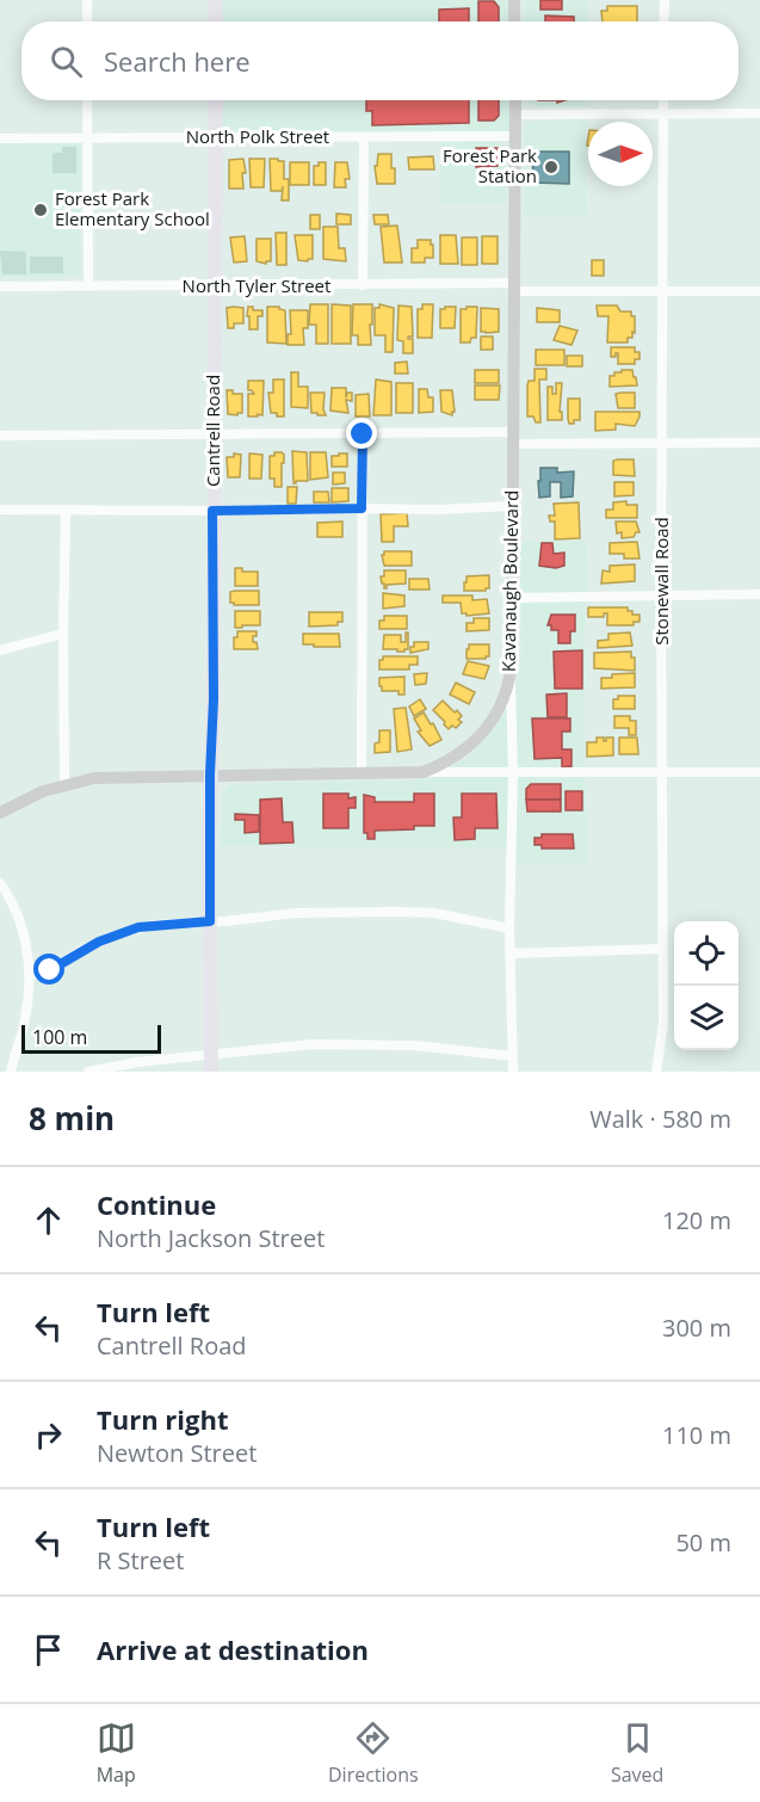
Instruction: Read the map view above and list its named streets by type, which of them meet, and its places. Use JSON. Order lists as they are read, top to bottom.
{
  "streets": {
    "main road": ["Cantrell Road"],
    "street": [
      "North Polk Street",
      "North Tyler Street",
      "Kavanaugh Boulevard",
      "Stonewall Road"
    ]
  },
  "crossings": [
    ["North Polk Street", "Cantrell Road"],
    ["North Polk Street", "Kavanaugh Boulevard"],
    ["North Tyler Street", "Cantrell Road"],
    ["North Tyler Street", "Kavanaugh Boulevard"],
    ["North Tyler Street", "Stonewall Road"],
    ["Cantrell Road", "Kavanaugh Boulevard"]
  ],
  "places": ["Forest Park Station", "Forest Park Elementary School"],
  "scale_bar": "100 m",
  "north": "right",
  "page": {
    "search": "Search here",
    "scale": "100 m",
    "heading": ["8 min", "Walk · 580 m"],
    "list": [
      ["Continue", "North Jackson Street", "120 m"],
      ["Turn left", "Cantrell Road", "300 m"],
      ["Turn right", "Newton Street", "110 m"],
      ["Turn left", "R Street", "50 m"],
      "Arrive at destination"
    ],
    "nav": ["Map", "Directions", "Saved"]
  }
}
